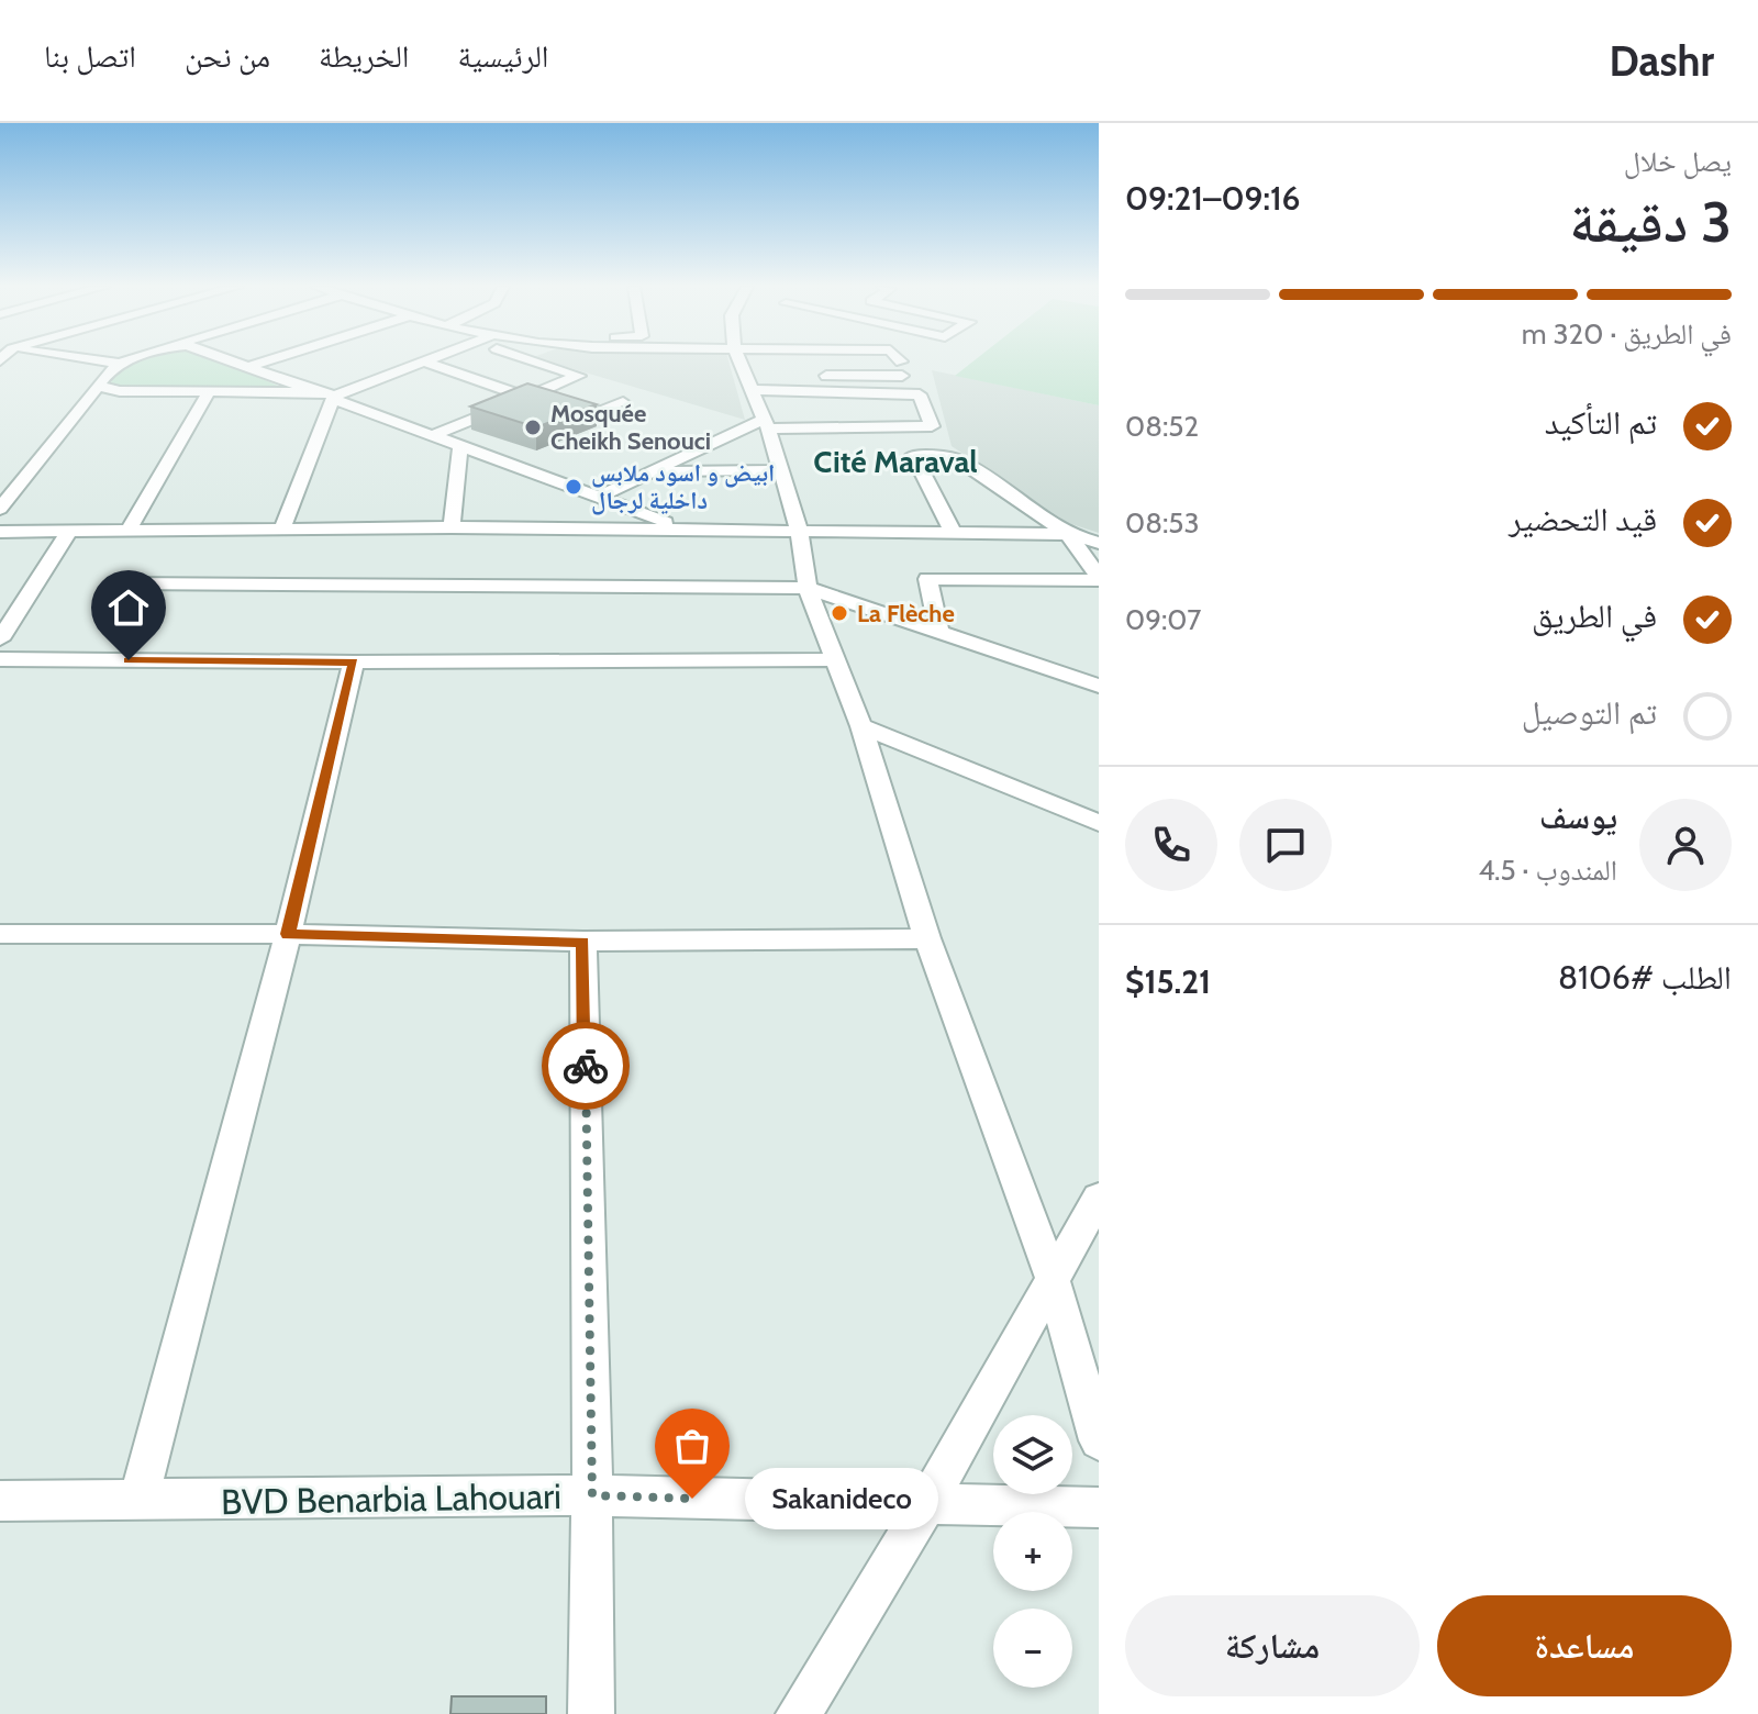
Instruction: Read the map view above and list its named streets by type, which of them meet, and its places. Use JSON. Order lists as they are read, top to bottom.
{
  "streets": {
    "street": ["BVD Benarbia Lahouari"]
  },
  "districts": ["Cité Maraval"],
  "places": [
    "Mosquée Cheikh Senouci",
    "ابيض و اسود ملابس داخلية لرجال",
    "La Flèche",
    "Sakanideco"
  ],
  "page": {
    "header": "Dashr",
    "nav": [
      "الرئيسية",
      "الخريطة",
      "من نحن",
      "اتصل بنا"
    ],
    "heading": ["3 دقيقة", "يصل خلال", "09:16–09:21"],
    "panel": [
      "يوسف",
      "المندوب · 4.5",
      "الطلب #8106",
      "$15.21"
    ],
    "bar": "في الطريق · 320 m",
    "list": [
      ["تم التأكيد", "08:52"],
      ["قيد التحضير", "08:53"],
      ["في الطريق", "09:07"],
      "تم التوصيل"
    ],
    "map_buttons": ["+", "−"],
    "bubble": "Sakanideco",
    "buttons": ["مساعدة", "مشاركة"]
  }
}
